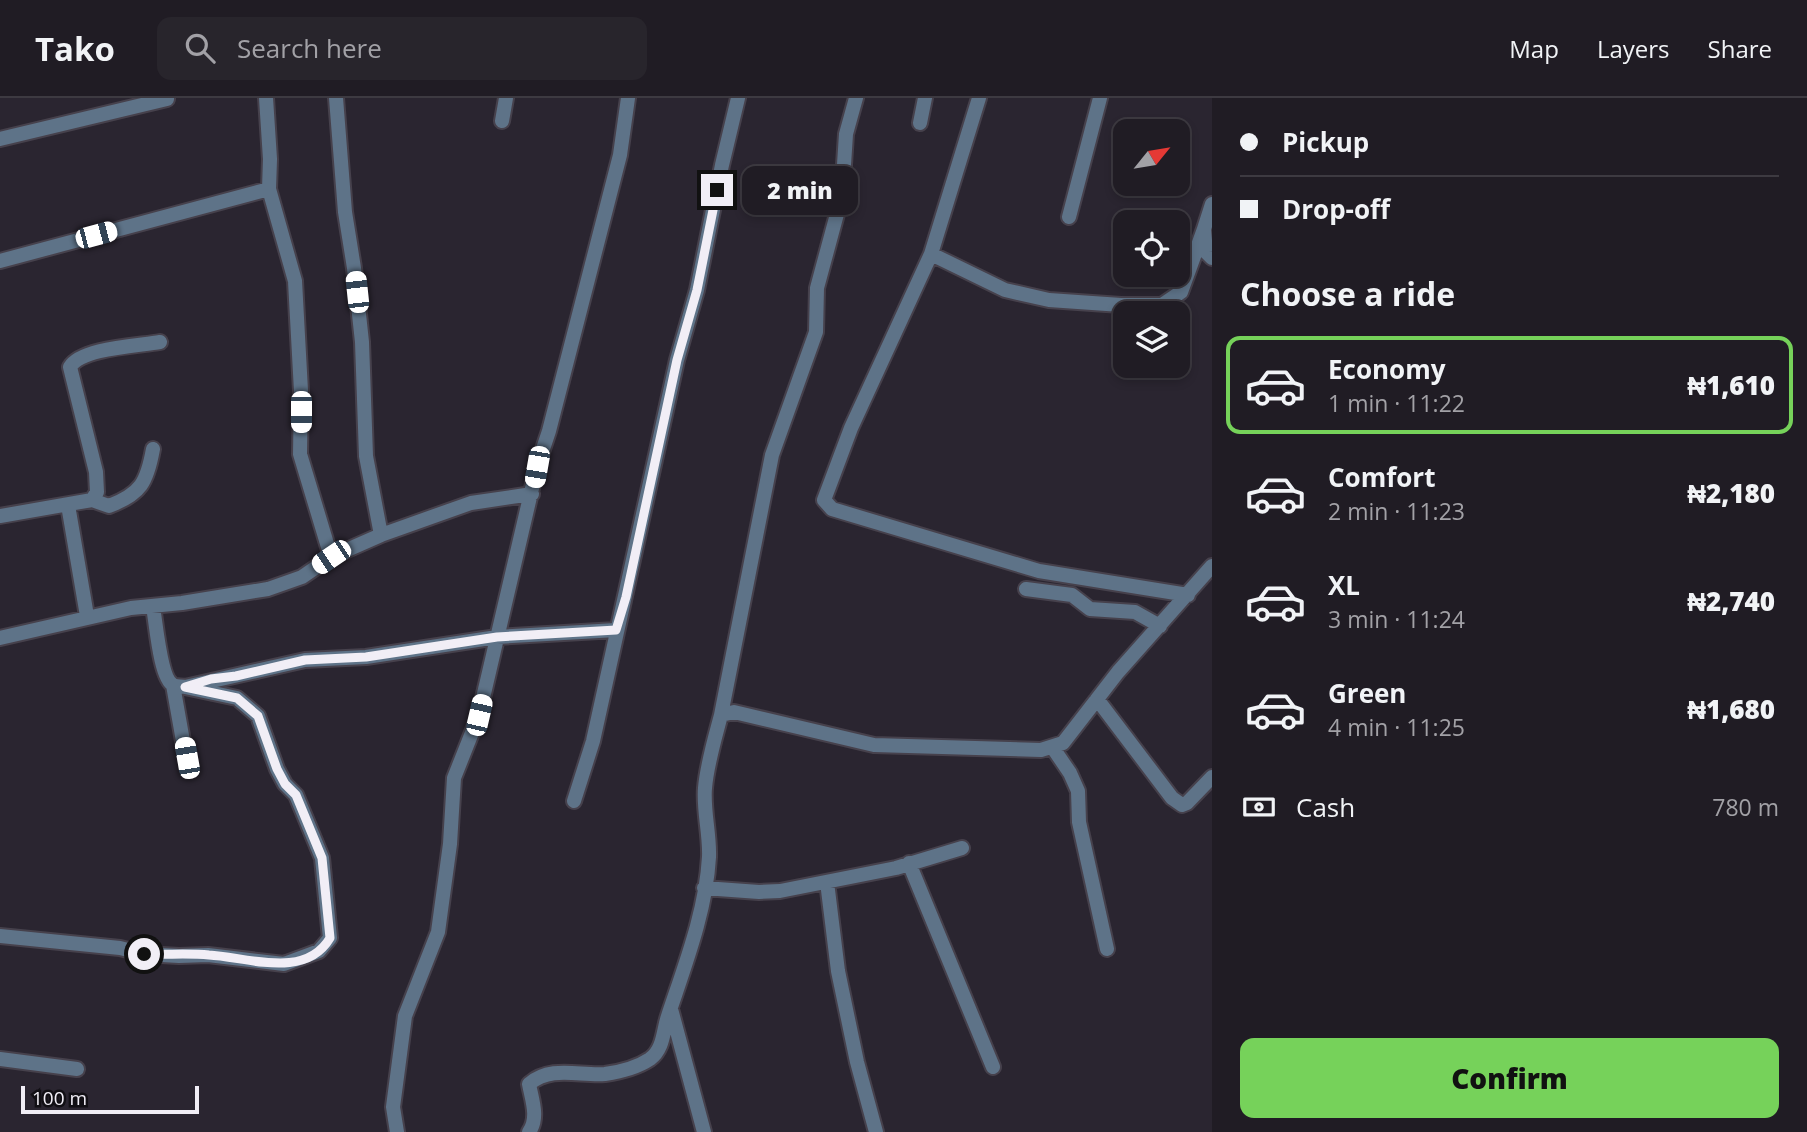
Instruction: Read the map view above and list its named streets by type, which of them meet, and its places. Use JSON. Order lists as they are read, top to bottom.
{
  "scale_bar": "100 m",
  "north": "top right",
  "page": {
    "header": "Tako",
    "search": "Search here",
    "nav": ["Map", "Layers", "Share"],
    "banner": ["Pickup", "Drop-off"],
    "bubble": "2 min",
    "heading": "Choose a ride",
    "list": [
      {
        "name": "Economy",
        "note": "1 min · 11:22",
        "value": "₦1,610"
      },
      {
        "name": "Comfort",
        "note": "2 min · 11:23",
        "value": "₦2,180"
      },
      {
        "name": "XL",
        "note": "3 min · 11:24",
        "value": "₦2,740"
      },
      {
        "name": "Green",
        "note": "4 min · 11:25",
        "value": "₦1,680"
      }
    ],
    "pay": ["Cash", "780 m"],
    "buttons": "Confirm",
    "scale": "100 m"
  }
}
